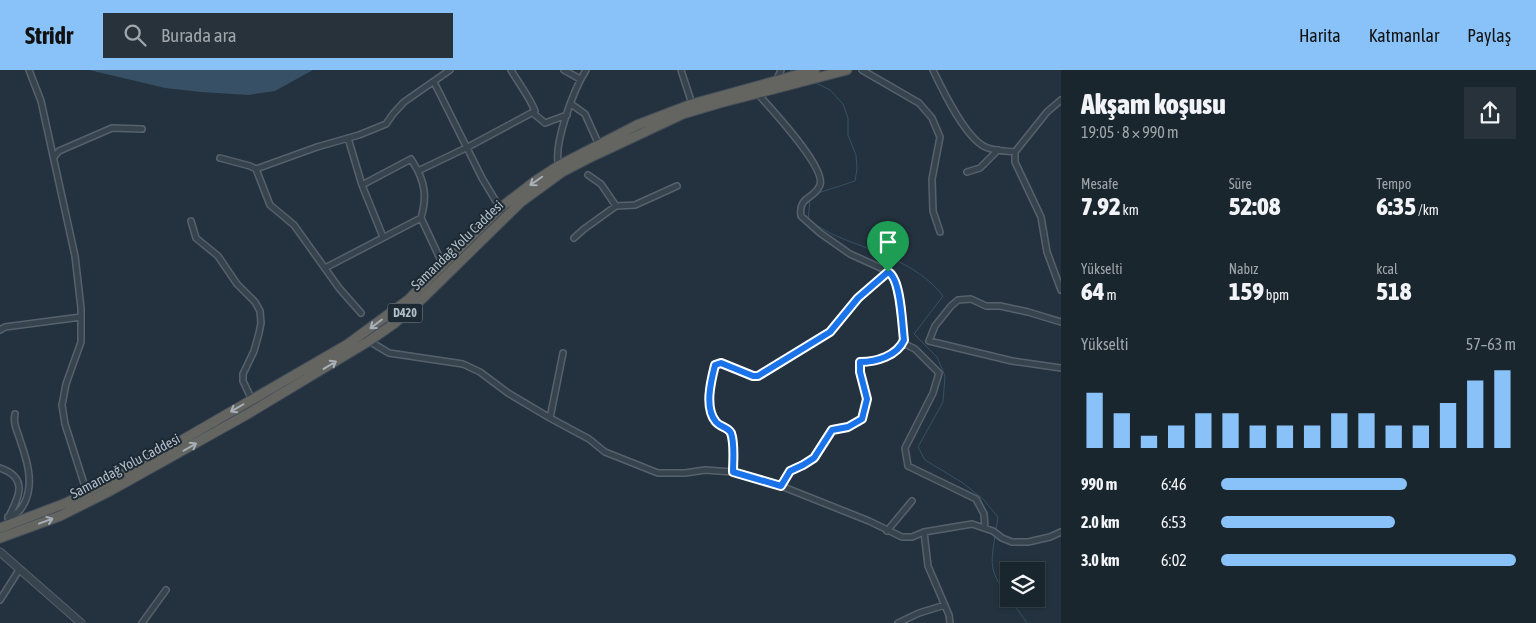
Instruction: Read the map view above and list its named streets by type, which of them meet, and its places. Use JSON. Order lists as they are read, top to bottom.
{
  "streets": {
    "highway": ["Samandağ Yolu Caddesi", "D420"]
  },
  "page": {
    "header": "Stridr",
    "search": "Burada ara",
    "nav": ["Harita", "Katmanlar", "Paylaş"],
    "heading": ["Akşam koşusu", "19:05 · 8 × 990 m"],
    "stats": [
      ["Mesafe", "7.92 km"],
      ["Süre", "52:08"],
      ["Tempo", "6:35 /km"],
      ["Yükselti", "64 m"],
      ["Nabız", "159 bpm"],
      ["kcal", "518"]
    ],
    "chart": ["Yükselti", "57–63 m"],
    "list": [
      {
        "name": "990 m",
        "note": "6:46"
      },
      {
        "name": "2.0 km",
        "note": "6:53"
      },
      {
        "name": "3.0 km",
        "note": "6:02"
      }
    ]
  }
}
